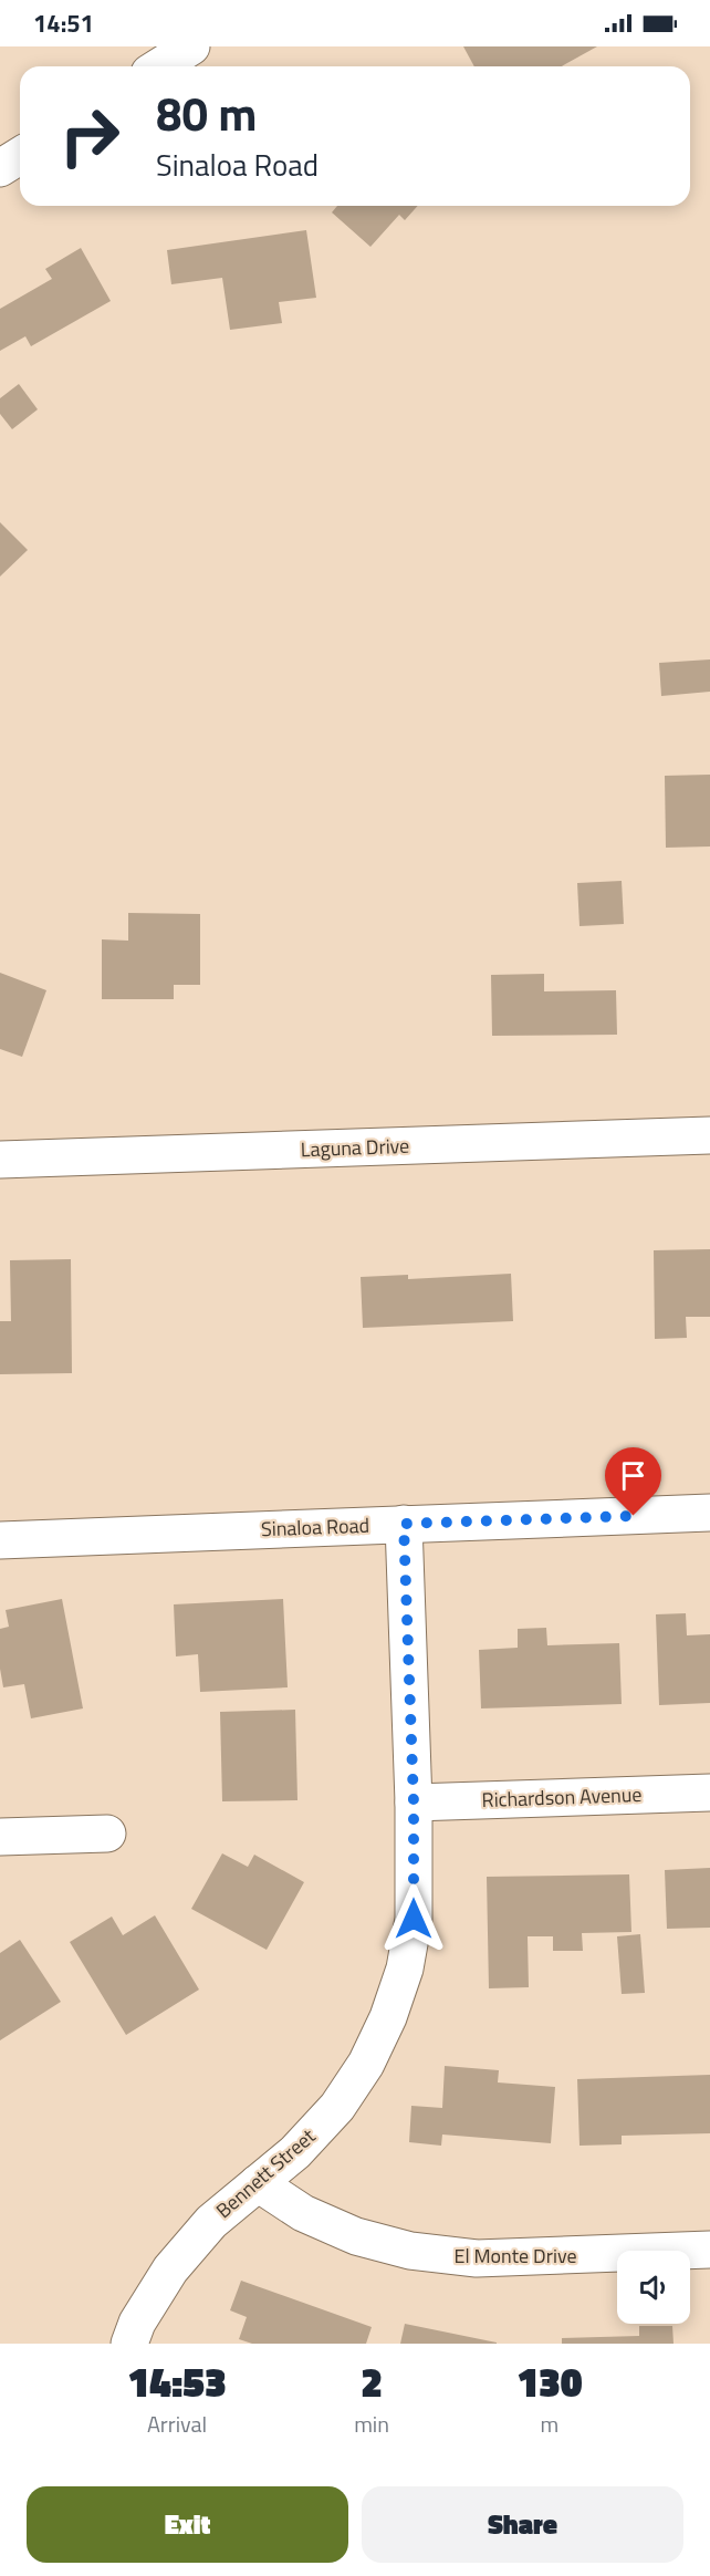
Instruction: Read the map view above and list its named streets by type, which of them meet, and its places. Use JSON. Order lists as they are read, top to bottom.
{
  "streets": {
    "street": [
      "Laguna Drive",
      "Sinaloa Road",
      "Richardson Avenue",
      "Bennett Street",
      "El Monte Drive"
    ]
  },
  "crossings": [
    ["Sinaloa Road", "Bennett Street"],
    ["Richardson Avenue", "Bennett Street"],
    ["Bennett Street", "El Monte Drive"]
  ],
  "page": {
    "status": "14:51",
    "turn": ["80 m", "Sinaloa Road"],
    "eta": [
      "14:53",
      "Arrival",
      "2",
      "min",
      "130",
      "m"
    ],
    "buttons": ["Exit", "Share"]
  }
}
